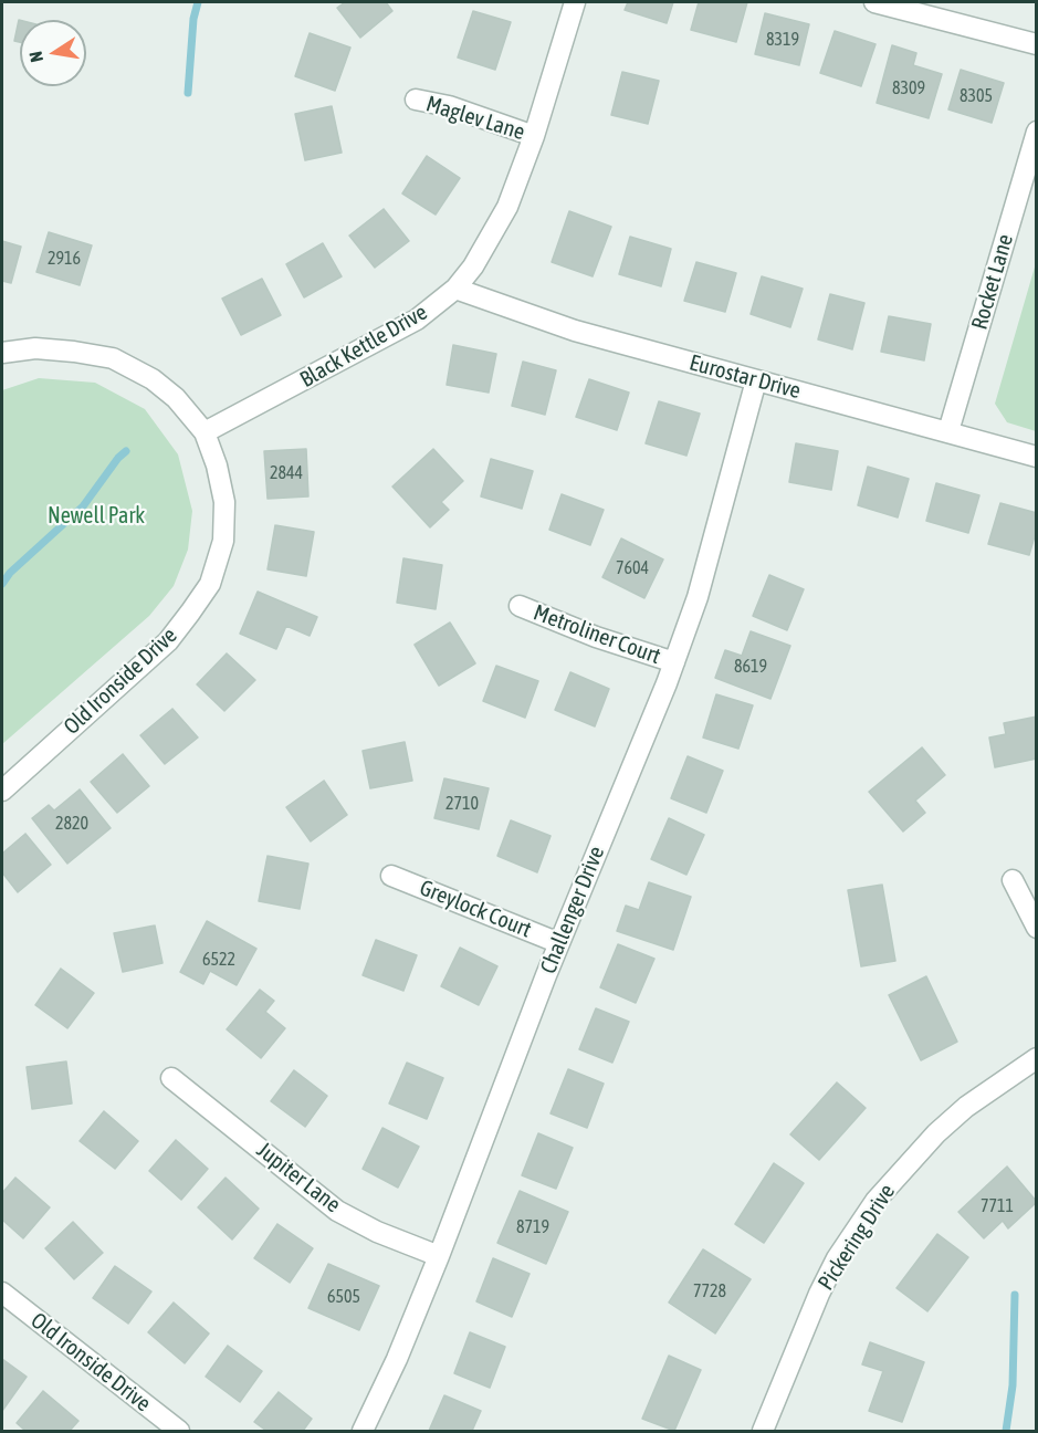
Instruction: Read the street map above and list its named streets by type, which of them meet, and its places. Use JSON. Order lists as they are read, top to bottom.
{
  "streets": {
    "street": [
      "Maglev Lane",
      "Rocket Lane",
      "Black Kettle Drive",
      "Eurostar Drive",
      "Metroliner Court",
      "Old Ironside Drive",
      "Greylock Court",
      "Challenger Drive",
      "Jupiter Lane",
      "Pickering Drive"
    ]
  },
  "crossings": [
    ["Maglev Lane", "Black Kettle Drive"],
    ["Rocket Lane", "Eurostar Drive"],
    ["Black Kettle Drive", "Eurostar Drive"],
    ["Black Kettle Drive", "Old Ironside Drive"],
    ["Eurostar Drive", "Challenger Drive"],
    ["Metroliner Court", "Challenger Drive"],
    ["Greylock Court", "Challenger Drive"],
    ["Challenger Drive", "Jupiter Lane"]
  ],
  "parks": ["Newell Park"],
  "house_numbers": [
    "8319",
    "8309",
    "8305",
    "2916",
    "2844",
    "7604",
    "8619",
    "2710",
    "2820",
    "6522",
    "7711",
    "8719",
    "7728",
    "6505"
  ],
  "north": "left"
}
